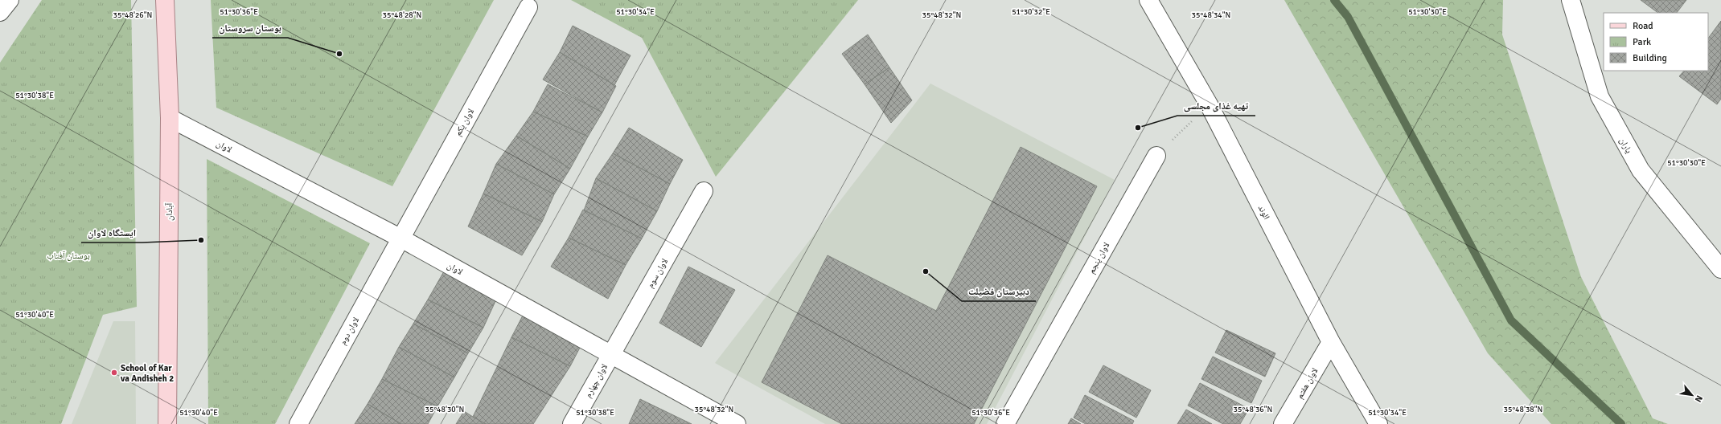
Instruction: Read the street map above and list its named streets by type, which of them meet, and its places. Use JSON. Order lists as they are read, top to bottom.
{
  "streets": {
    "main road": ["آبادان"],
    "street": [
      "لاوان یکم",
      "یاران",
      "لاوان",
      "الوند",
      "لاوان پنجم",
      "لاوان سوم",
      "لاوان دوم",
      "لاوان چهارم",
      "لاوان هفتم"
    ]
  },
  "crossings": [
    ["لاوان یکم", "لاوان"],
    ["لاوان یکم", "لاوان دوم"],
    ["لاوان", "آبادان"],
    ["لاوان", "لاوان سوم"],
    ["لاوان", "لاوان دوم"],
    ["لاوان", "لاوان چهارم"],
    ["الوند", "لاوان هفتم"],
    ["لاوان سوم", "لاوان چهارم"]
  ],
  "parks": ["بوستان آفتاب"],
  "places": [
    "بوستان سروستان",
    "تهیه غذای مجلسی",
    "ایستگاه لاوان",
    "دبیرستان فضیلت",
    "School of Kar va Andisheh 2"
  ],
  "legend": ["Road", "Park", "Building"],
  "north": "bottom right",
  "coordinates": [
    "51°30'36\"E",
    "51°30'34\"E",
    "51°30'32\"E",
    "51°30'30\"E",
    "35°48'26\"N",
    "35°48'28\"N",
    "35°48'32\"N",
    "35°48'34\"N",
    "51°30'38\"E",
    "51°30'40\"E",
    "35°48'30\"N",
    "35°48'36\"N",
    "35°48'38\"N"
  ]
}
